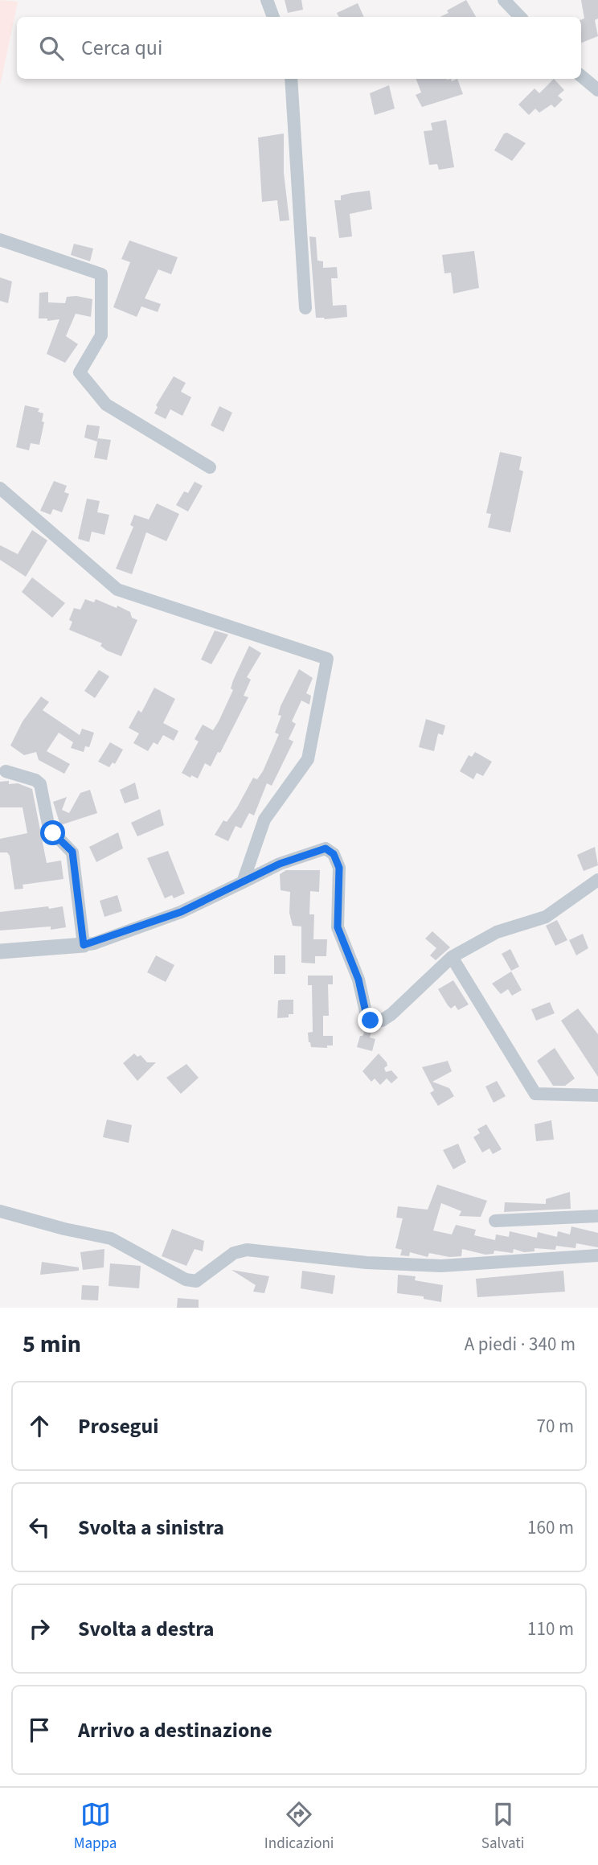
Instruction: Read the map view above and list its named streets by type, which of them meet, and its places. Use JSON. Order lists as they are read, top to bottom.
{
  "page": {
    "search": "Cerca qui",
    "heading": ["5 min", "A piedi · 340 m"],
    "list": [
      ["Prosegui", "70 m"],
      ["Svolta a sinistra", "160 m"],
      ["Svolta a destra", "110 m"],
      "Arrivo a destinazione"
    ],
    "nav": ["Mappa", "Indicazioni", "Salvati"]
  }
}
